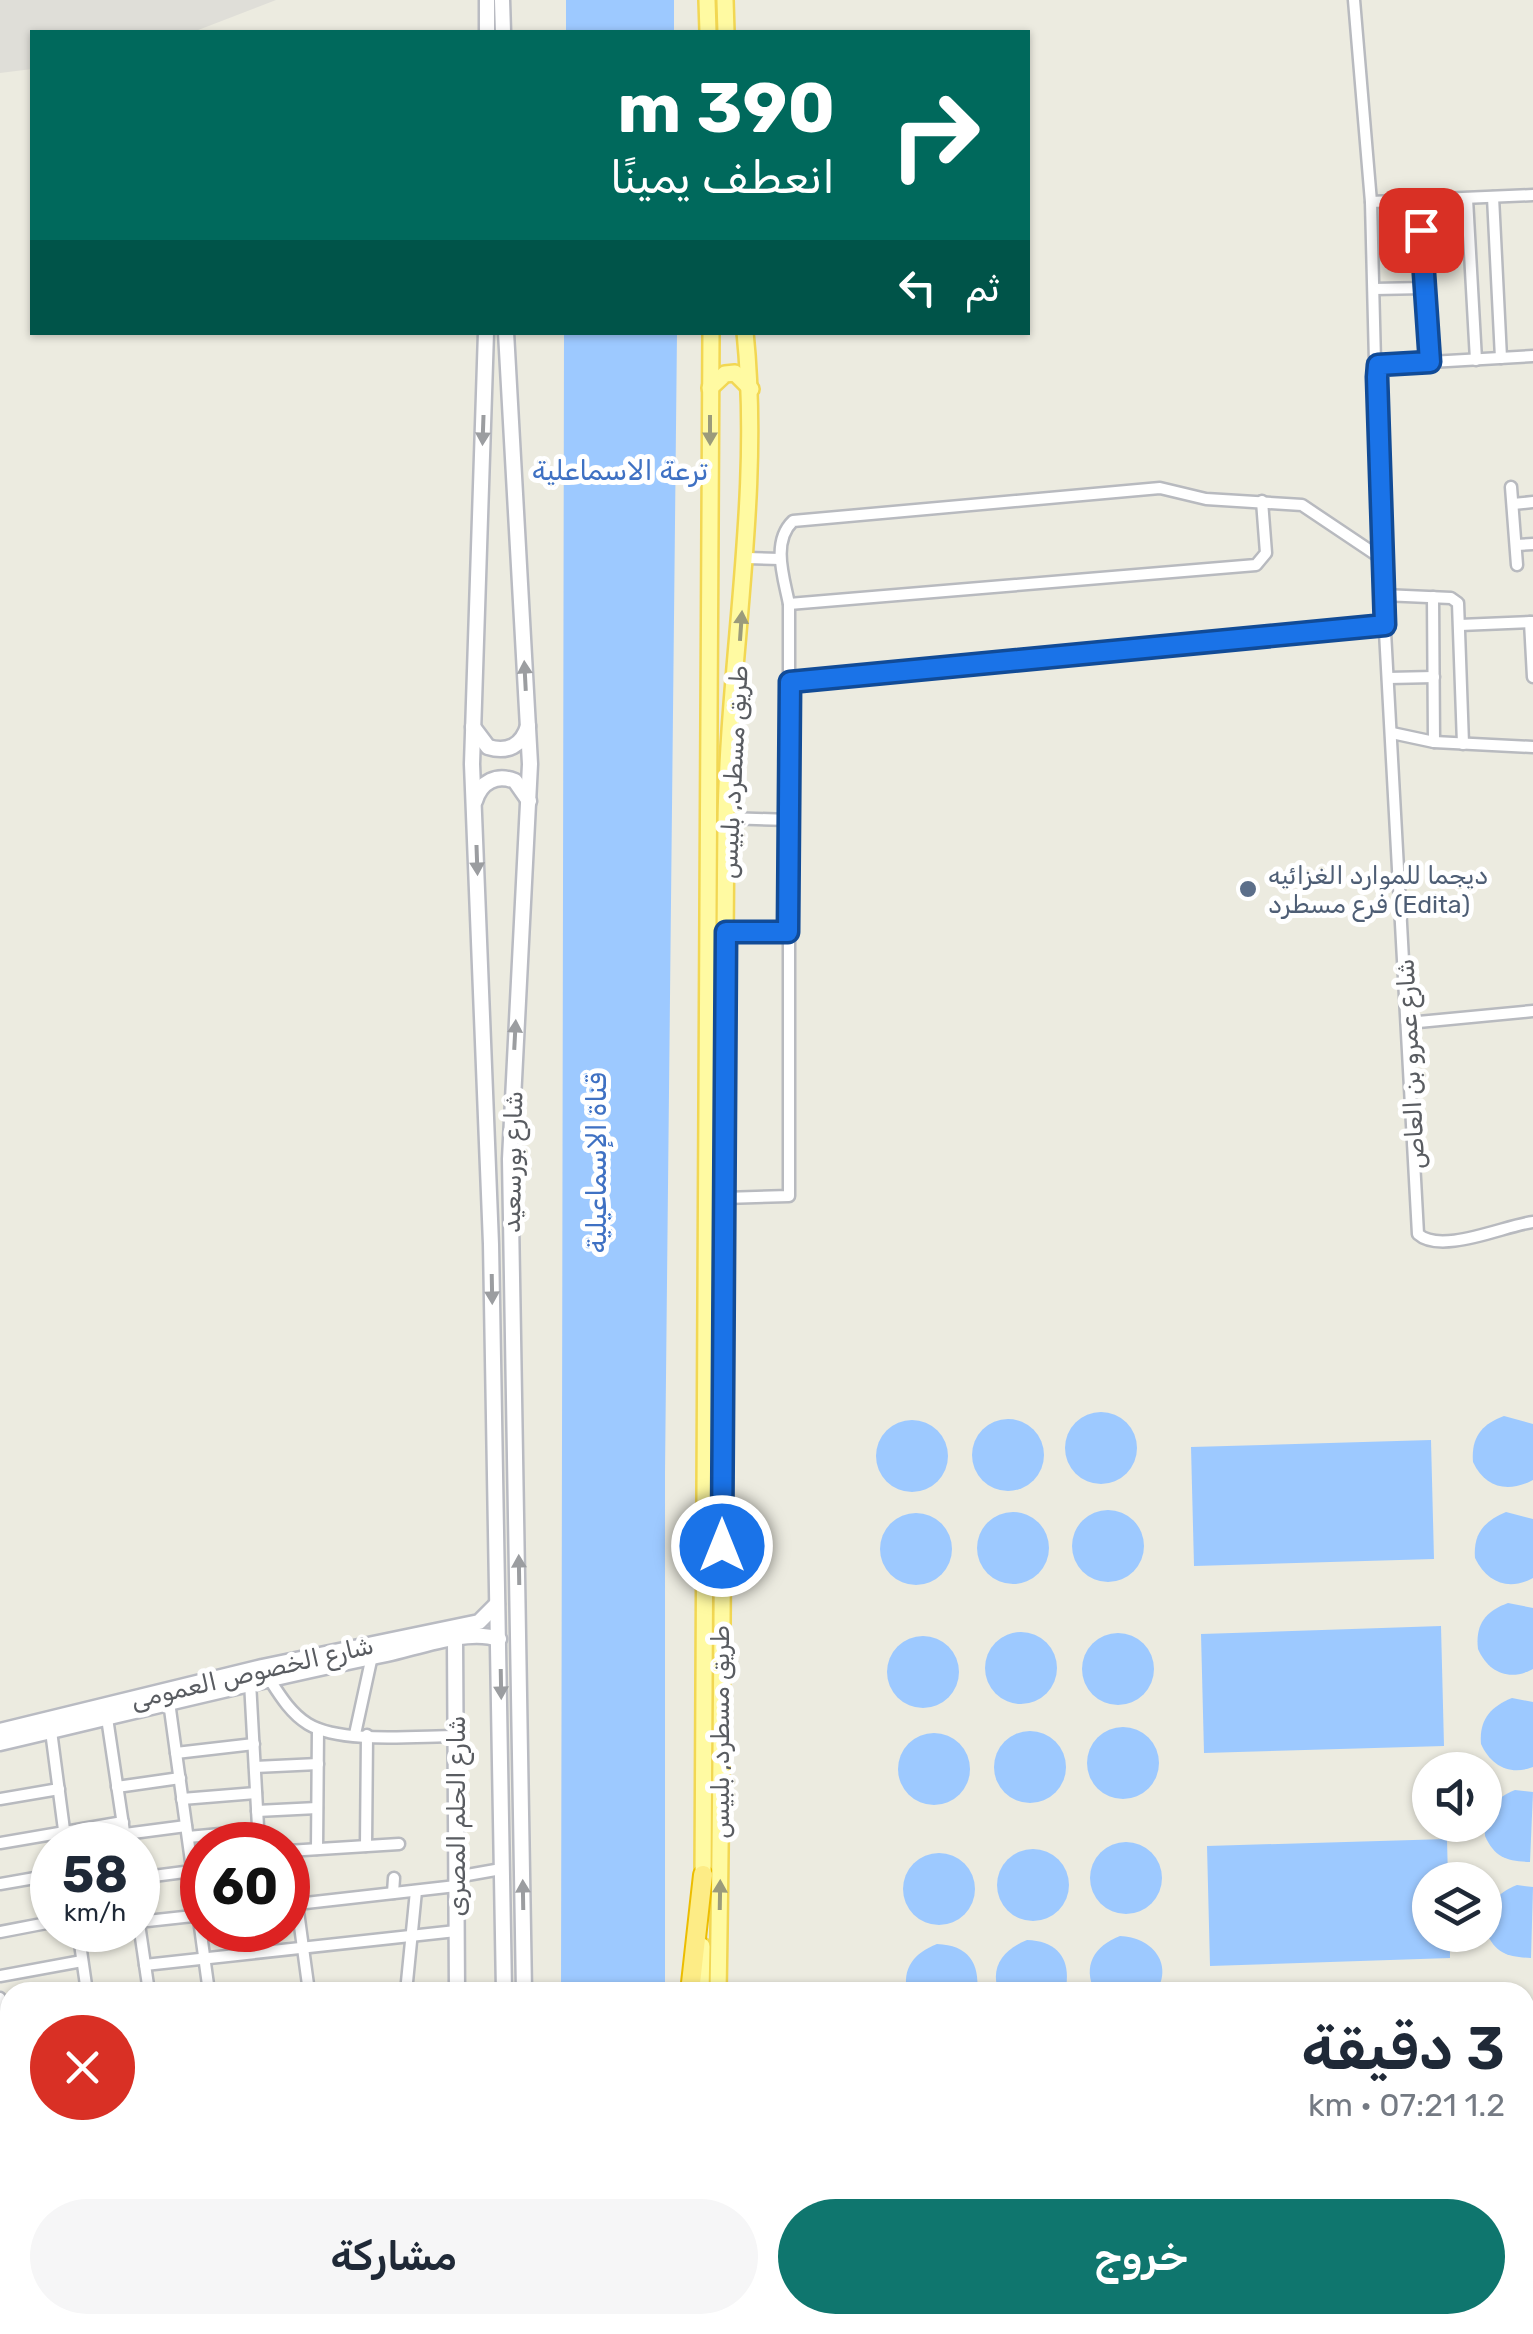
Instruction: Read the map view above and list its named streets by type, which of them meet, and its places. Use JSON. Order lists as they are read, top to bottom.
{
  "streets": {
    "main road": [
      "طريق مسطرد, بلبيس",
      "شارع بورسعيد",
      "شارع الخصوص العمومى",
      "شارع الحلم المصرى"
    ],
    "street": ["شارع عمرو بن العاص"]
  },
  "crossings": [
    ["شارع بورسعيد", "شارع الخصوص العمومى"],
    ["شارع الخصوص العمومى", "شارع الحلم المصرى"]
  ],
  "water": ["ترعة الاسماعلية", "قناة الإسماعيلية"],
  "places": ["ديجما للموارد الغزائيه فرع مسطرد (Edita)"],
  "page": {
    "turn": ["390 m", "انعطف يمينًا"],
    "then": "ثم",
    "speed": "58 km/h",
    "limit": "60",
    "heading": ["3 دقيقة", "1.2 km · 07:21"],
    "buttons": ["خروج", "مشاركة"]
  }
}
